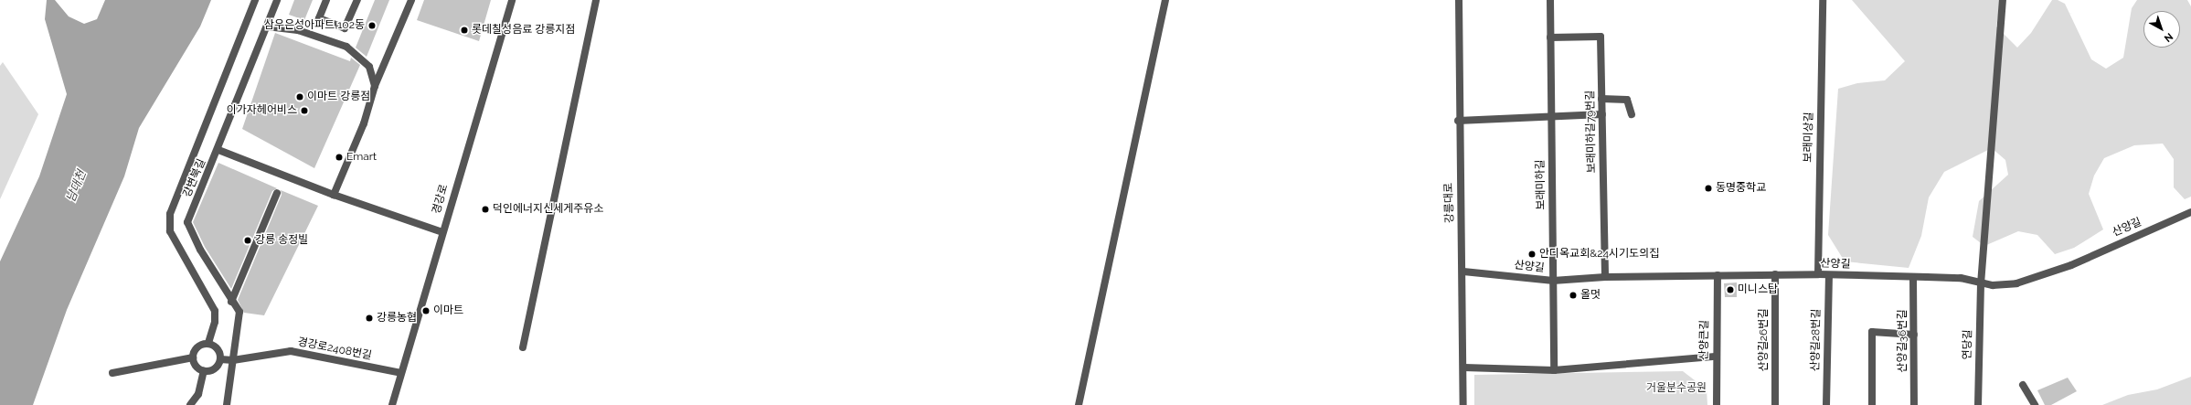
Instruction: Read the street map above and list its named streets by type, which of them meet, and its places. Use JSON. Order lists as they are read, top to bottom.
{
  "streets": {
    "street": [
      "보래미하길79번길",
      "보래미상길",
      "강변북길",
      "보래미하길",
      "경강로",
      "강릉대로",
      "산양길",
      "산양큰길",
      "산양길26번길",
      "산양길28번길",
      "산양길36번길",
      "연당길",
      "경강로2408번길"
    ]
  },
  "crossings": [
    ["보래미하길79번길", "보래미하길"],
    ["보래미하길79번길", "산양길"],
    ["보래미상길", "산양길"],
    ["강변북길", "경강로2408번길"],
    ["보래미하길", "산양길"],
    ["경강로", "경강로2408번길"],
    ["강릉대로", "산양길"],
    ["산양길", "산양큰길"],
    ["산양길", "산양길26번길"],
    ["산양길", "산양길28번길"],
    ["산양길", "산양길36번길"],
    ["산양길", "연당길"]
  ],
  "water": ["남대천"],
  "parks": ["거울분수공원"],
  "places": [
    "삼우은성아파트 102동",
    "롯데칠성음료 강릉지점",
    "이마트 강릉점",
    "이가자헤어비스",
    "Emart",
    "동명중학교",
    "덕인에너지신세게주유소",
    "강릉 송정빌",
    "안디옥교회&24시기도의집",
    "미니스탑",
    "올멋",
    "이마트",
    "강릉농협"
  ],
  "north": "bottom right"
}
